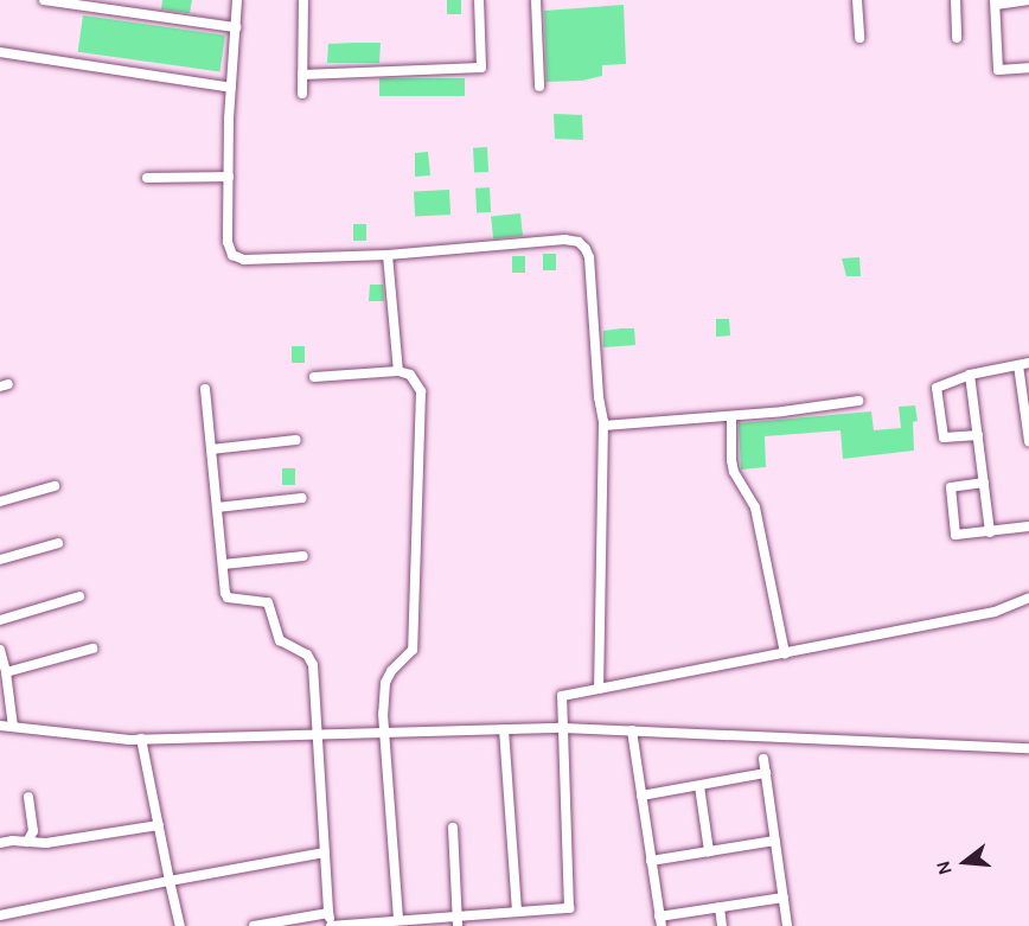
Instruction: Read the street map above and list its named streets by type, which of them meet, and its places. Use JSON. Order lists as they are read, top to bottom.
{
  "north": "left"
}
